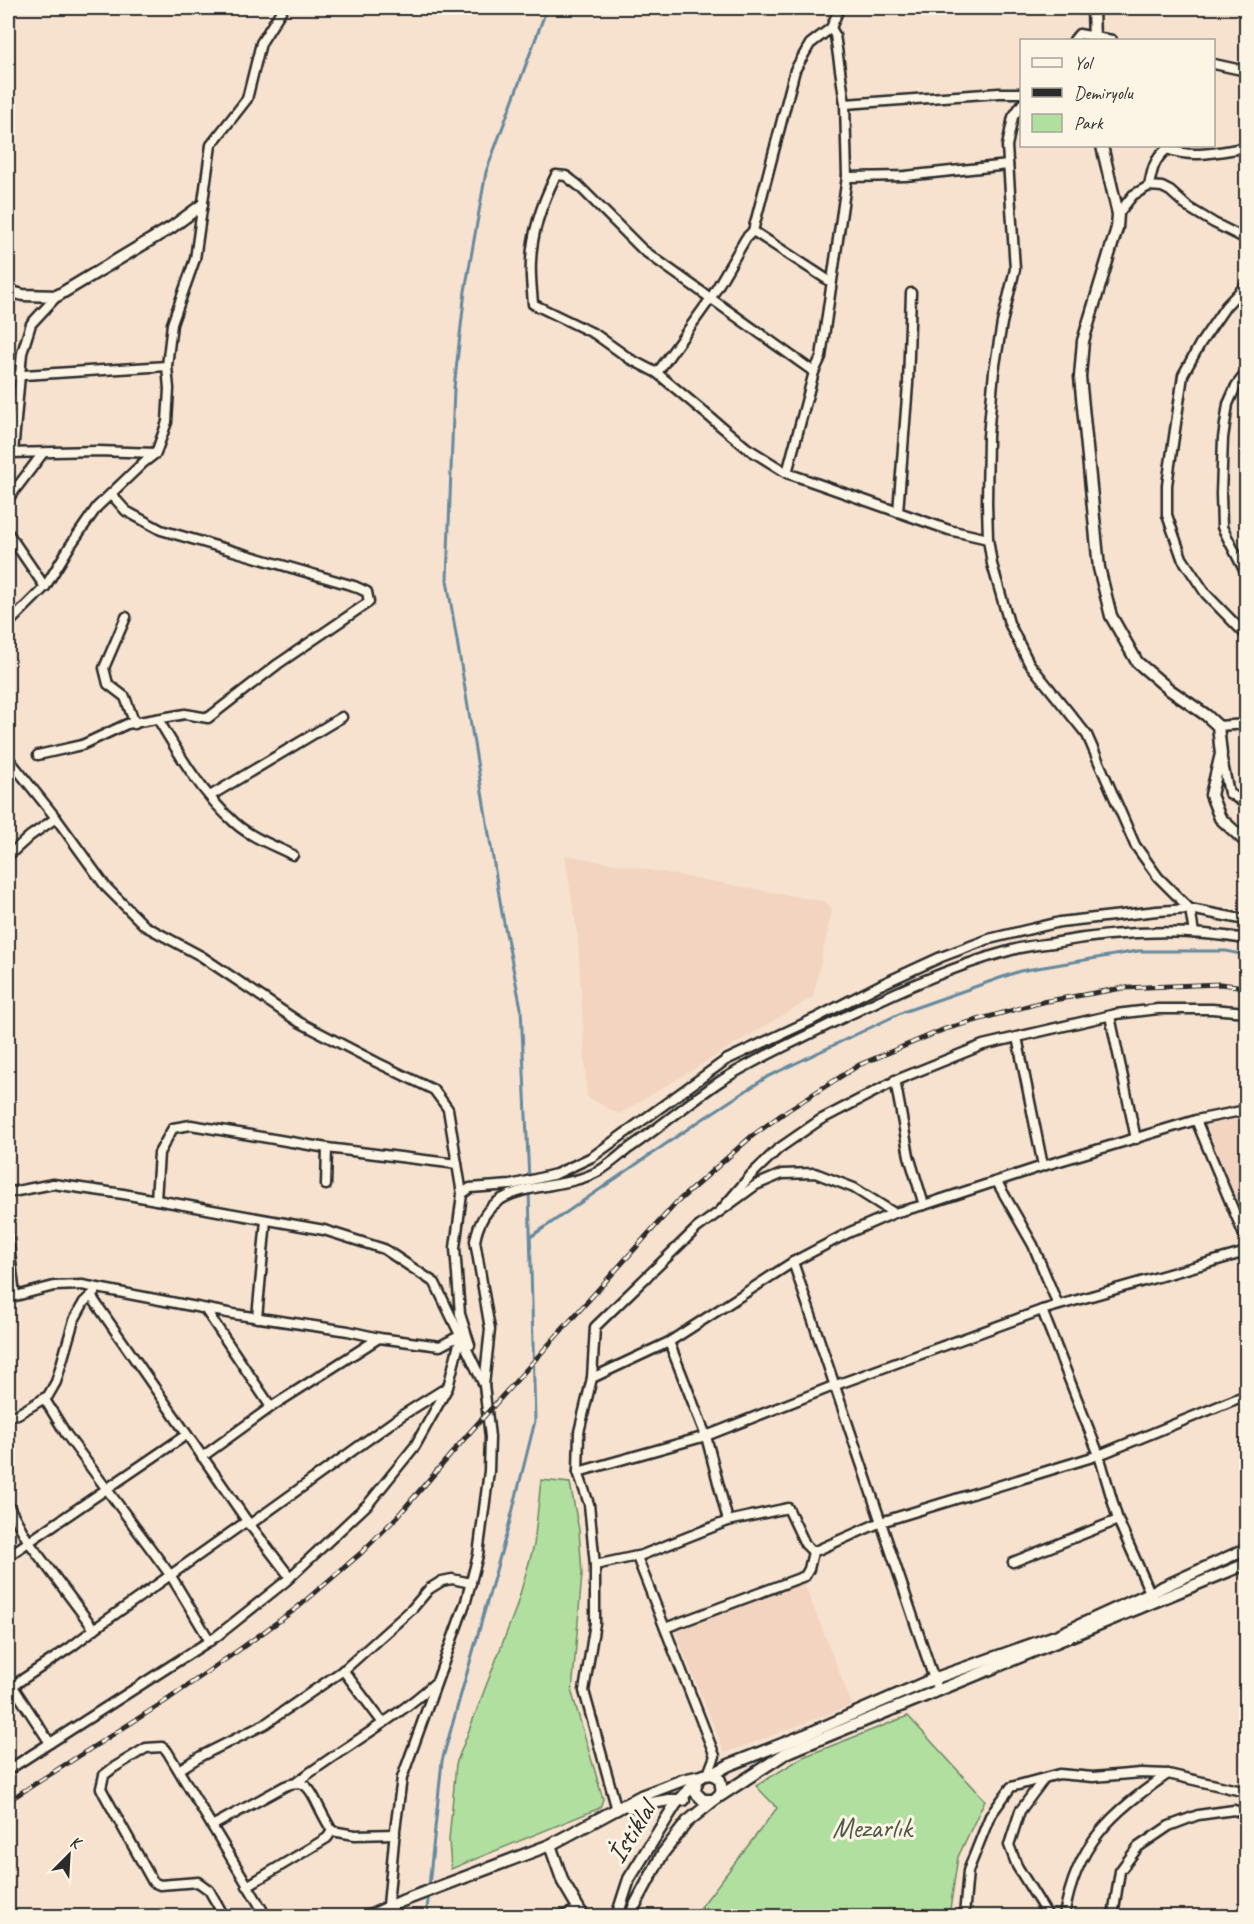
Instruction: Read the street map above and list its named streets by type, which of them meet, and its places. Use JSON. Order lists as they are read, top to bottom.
{
  "streets": {
    "street": ["İstiklal"]
  },
  "parks": ["Mezarlık"],
  "legend": ["Yol", "Demiryolu", "Park"],
  "north": "top right"
}
